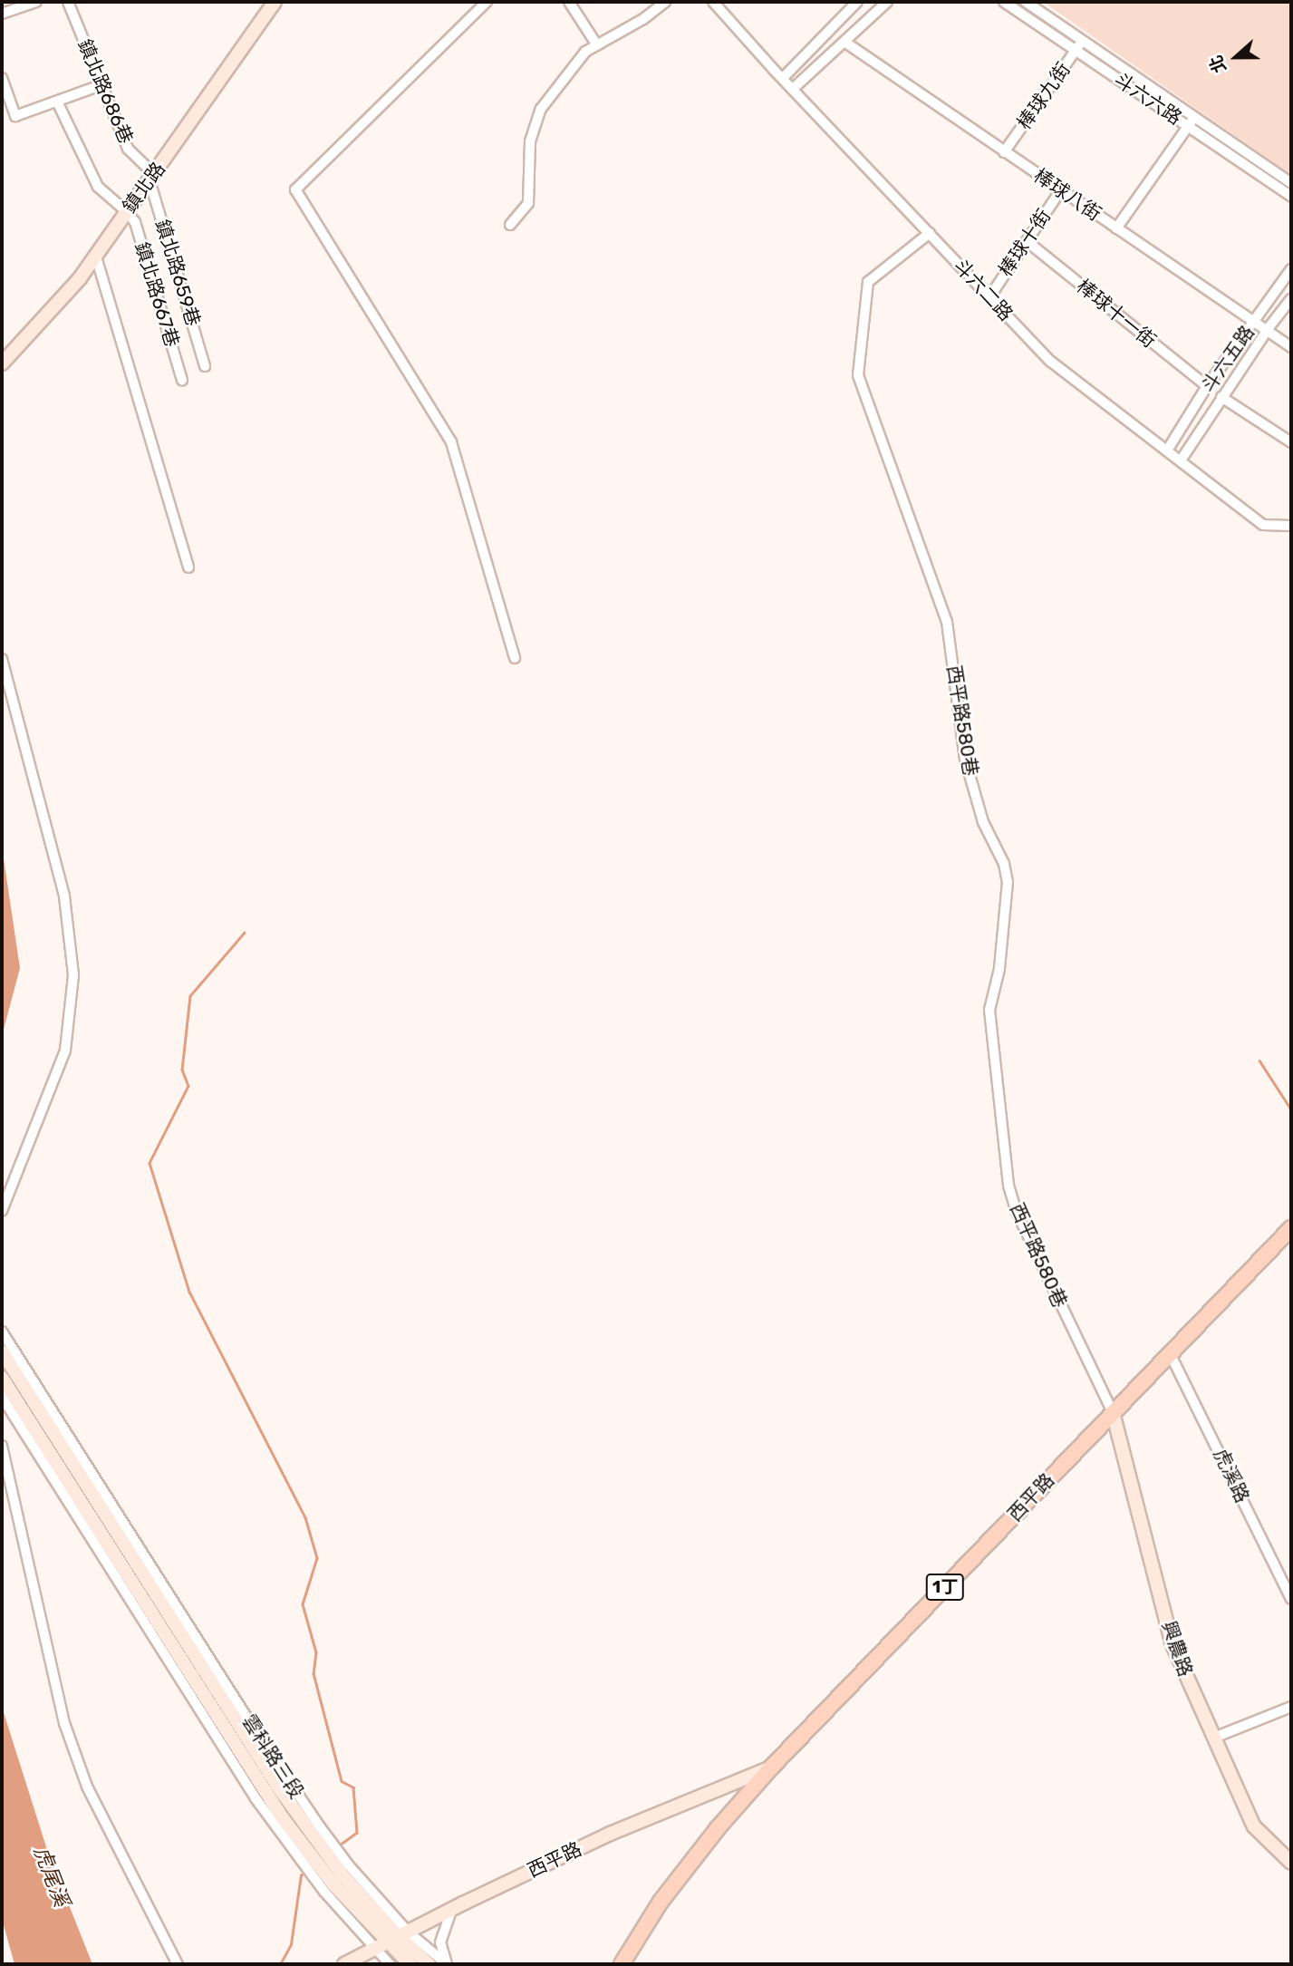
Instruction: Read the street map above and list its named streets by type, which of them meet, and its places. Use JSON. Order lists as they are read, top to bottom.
{
  "streets": {
    "main road": [
      "鎮北路",
      "西平路",
      "1丁",
      "興農路",
      "雲科路三段"
    ],
    "street": [
      "鎮北路686巷",
      "棒球九街",
      "斗六六路",
      "棒球八街",
      "棒球十街",
      "鎮北路659巷",
      "斗六二路",
      "鎮北路667巷",
      "棒球十一街",
      "斗六五路",
      "西平路580巷",
      "虎溪路"
    ]
  },
  "crossings": [
    ["鎮北路686巷", "鎮北路"],
    ["鎮北路686巷", "鎮北路659巷"],
    ["棒球九街", "斗六六路"],
    ["棒球九街", "棒球八街"],
    ["鎮北路", "鎮北路659巷"],
    ["鎮北路", "鎮北路667巷"],
    ["棒球八街", "棒球十街"],
    ["棒球八街", "斗六五路"],
    ["棒球十街", "斗六二路"],
    ["棒球十街", "棒球十一街"],
    ["斗六二路", "斗六五路"],
    ["斗六二路", "西平路580巷"],
    ["棒球十一街", "斗六五路"],
    ["西平路580巷", "西平路"],
    ["西平路580巷", "興農路"],
    ["虎溪路", "西平路"],
    ["西平路", "興農路"],
    ["西平路", "雲科路三段"]
  ],
  "water": ["虎尾溪"],
  "north": "left"
}
